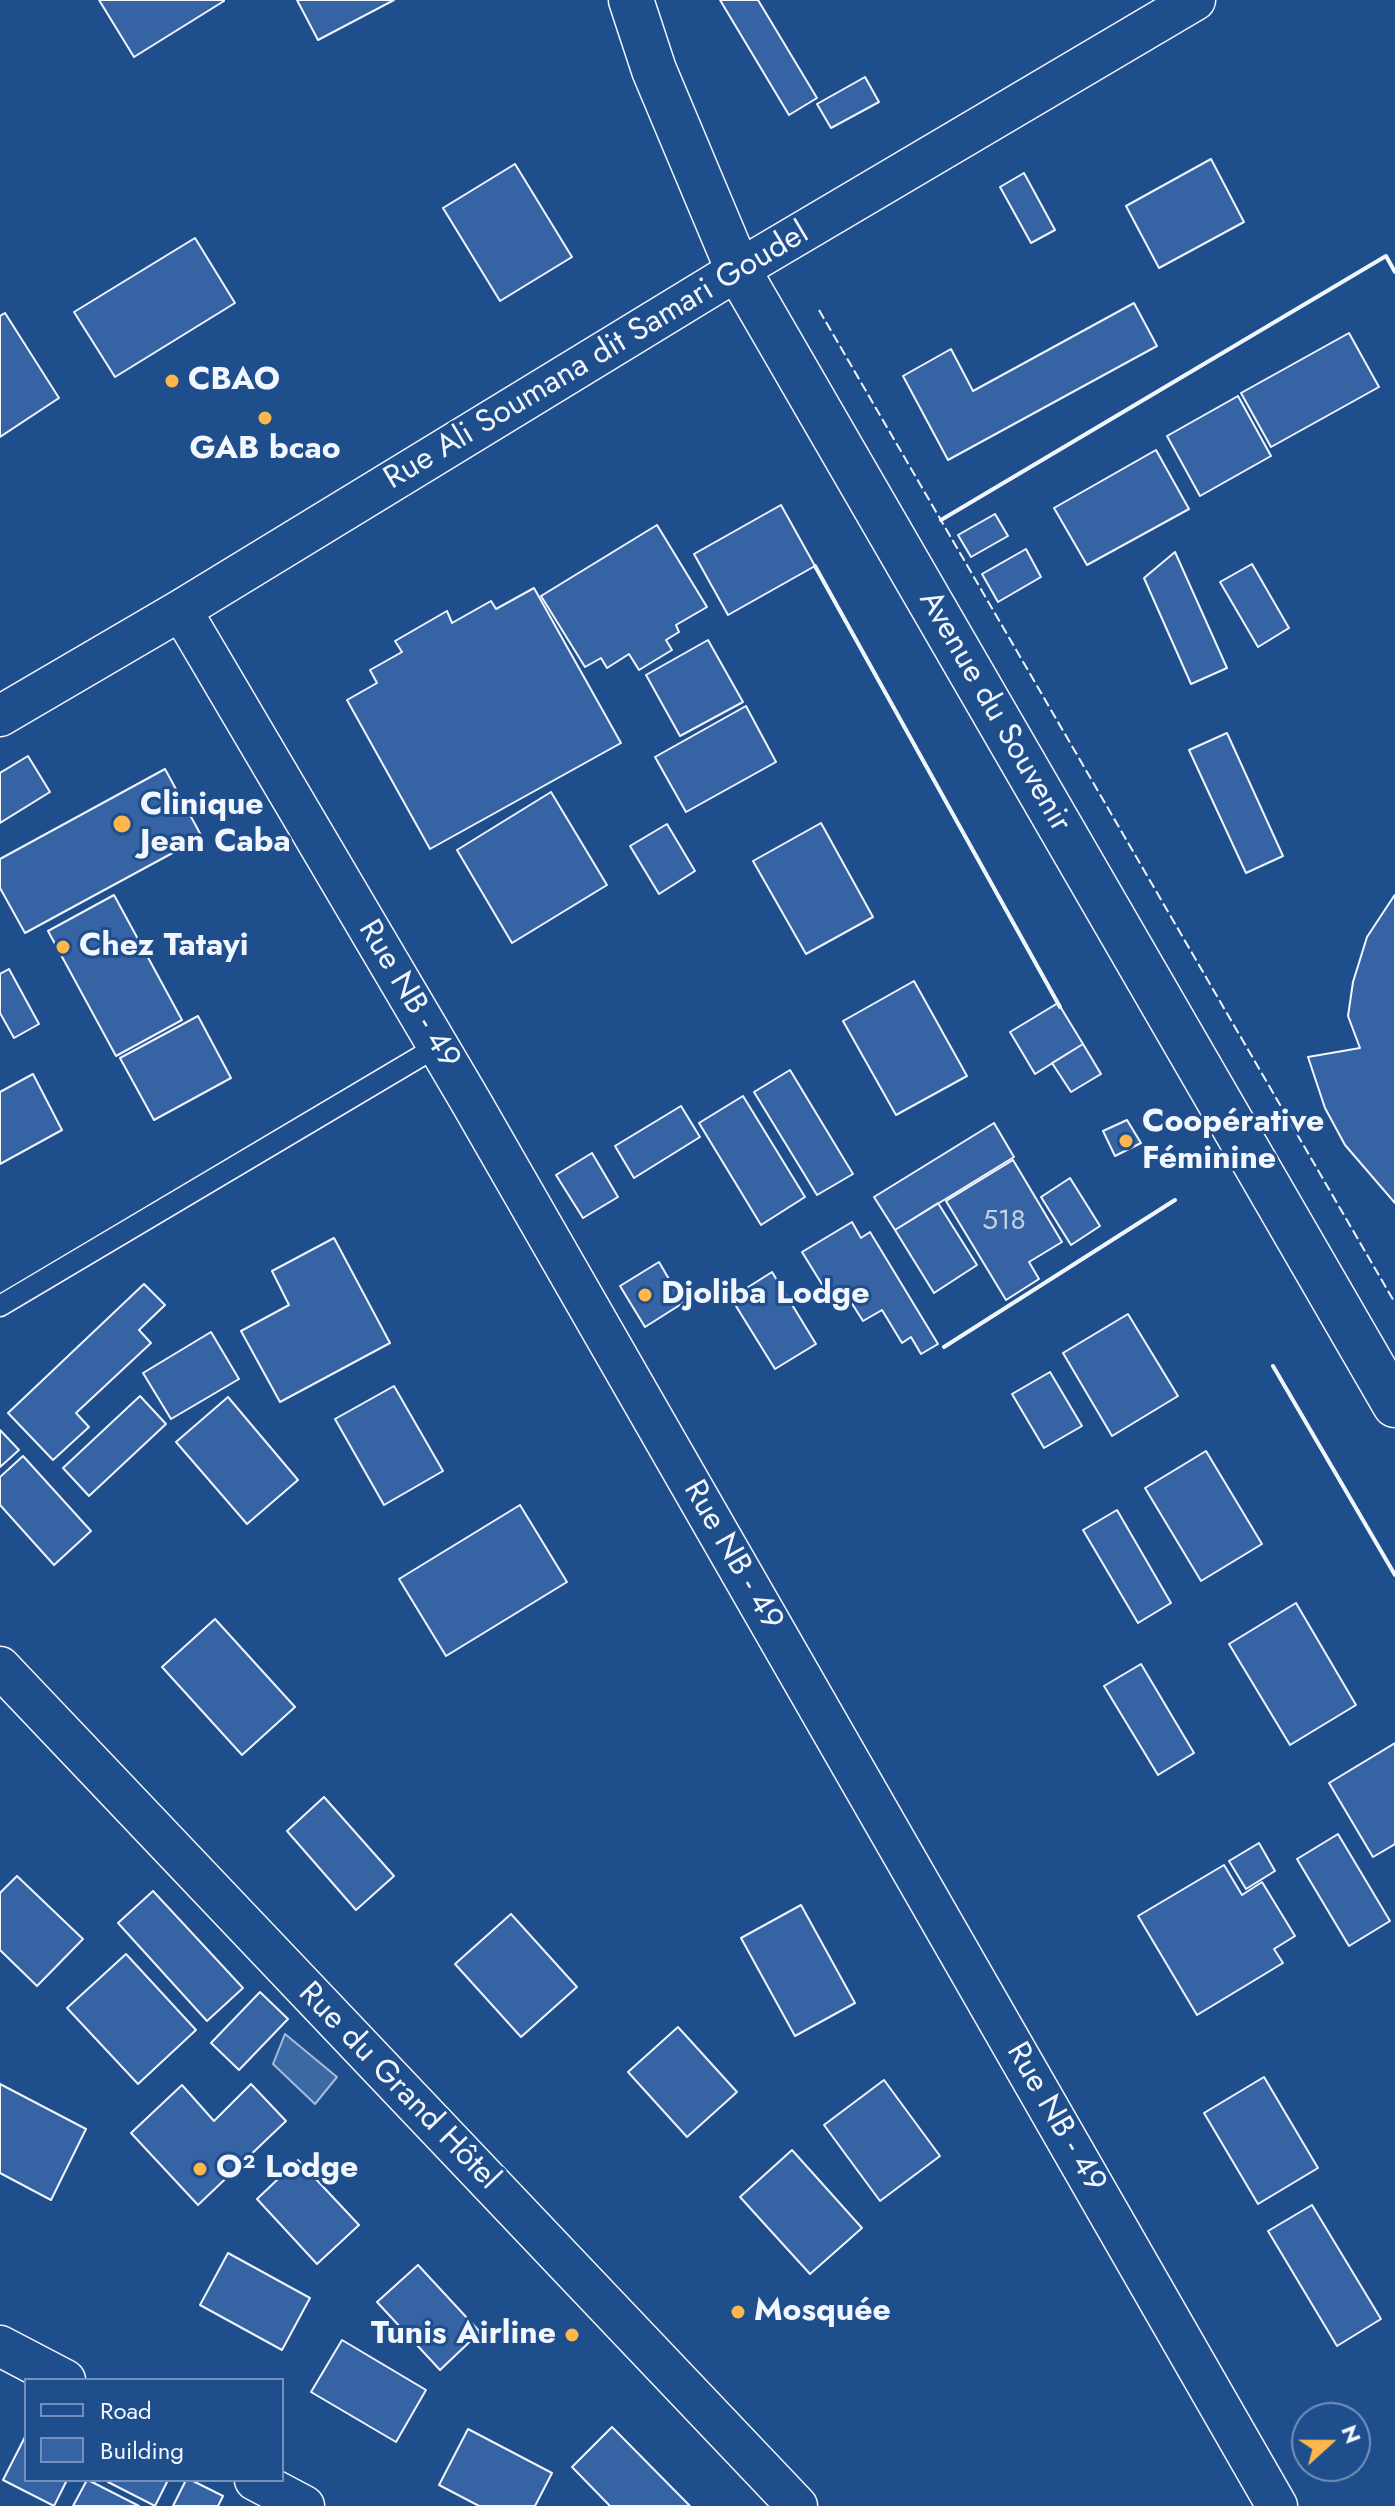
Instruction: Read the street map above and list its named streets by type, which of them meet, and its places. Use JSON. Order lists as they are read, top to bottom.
{
  "streets": {
    "main road": ["Avenue du Souvenir"],
    "street": ["Rue Ali Soumana dit Samari Goudel", "Rue NB - 49", "Rue du Grand Hôtel"]
  },
  "crossings": [
    ["Rue Ali Soumana dit Samari Goudel", "Avenue du Souvenir"],
    ["Rue Ali Soumana dit Samari Goudel", "Rue NB - 49"]
  ],
  "places": [
    "CBAO",
    "GAB bcao",
    "Clinique Jean Caba",
    "Chez Tatayi",
    "Coopérative Féminine",
    "Djoliba Lodge",
    "O² Lodge",
    "Mosquée",
    "Tunis Airline"
  ],
  "house_numbers": ["518"],
  "legend": ["Road", "Building"],
  "north": "right"
}
